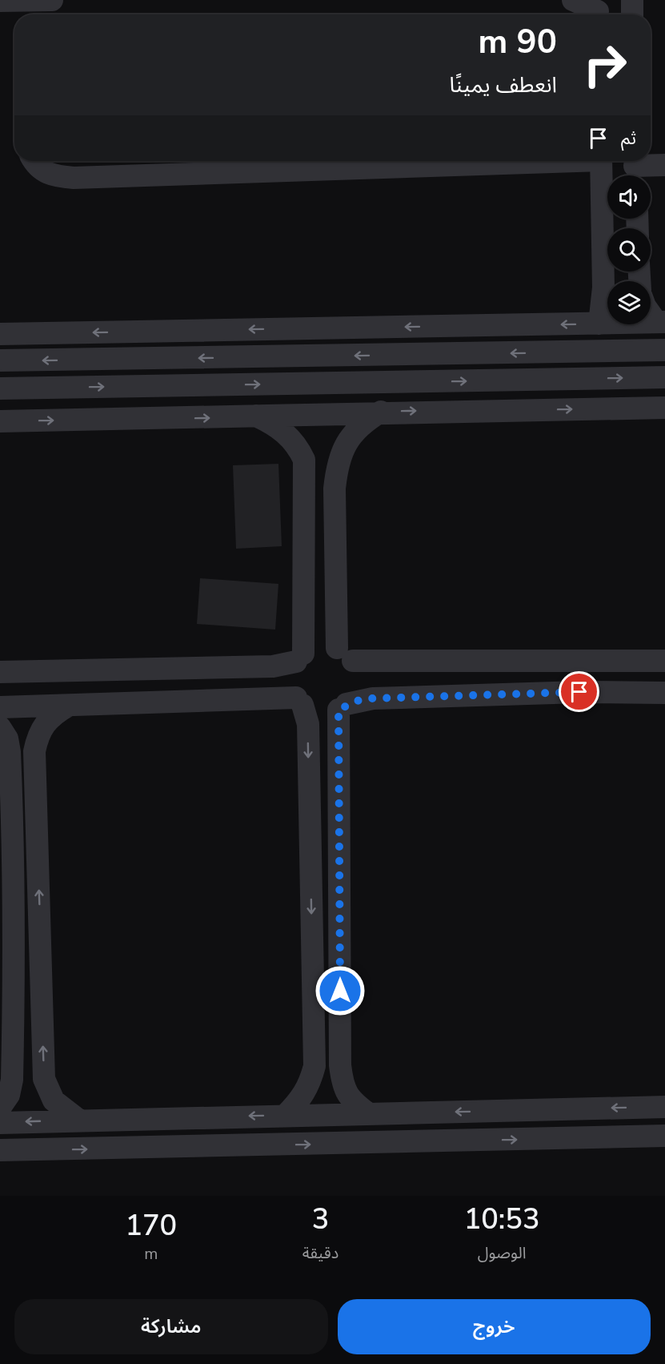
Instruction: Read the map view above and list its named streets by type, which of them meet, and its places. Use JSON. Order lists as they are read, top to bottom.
{
  "page": {
    "turn": ["90 m", "انعطف يمينًا"],
    "then": "ثم",
    "eta": [
      "10:53",
      "الوصول",
      "3",
      "دقيقة",
      "170",
      "m"
    ],
    "buttons": ["خروج", "مشاركة"]
  }
}
